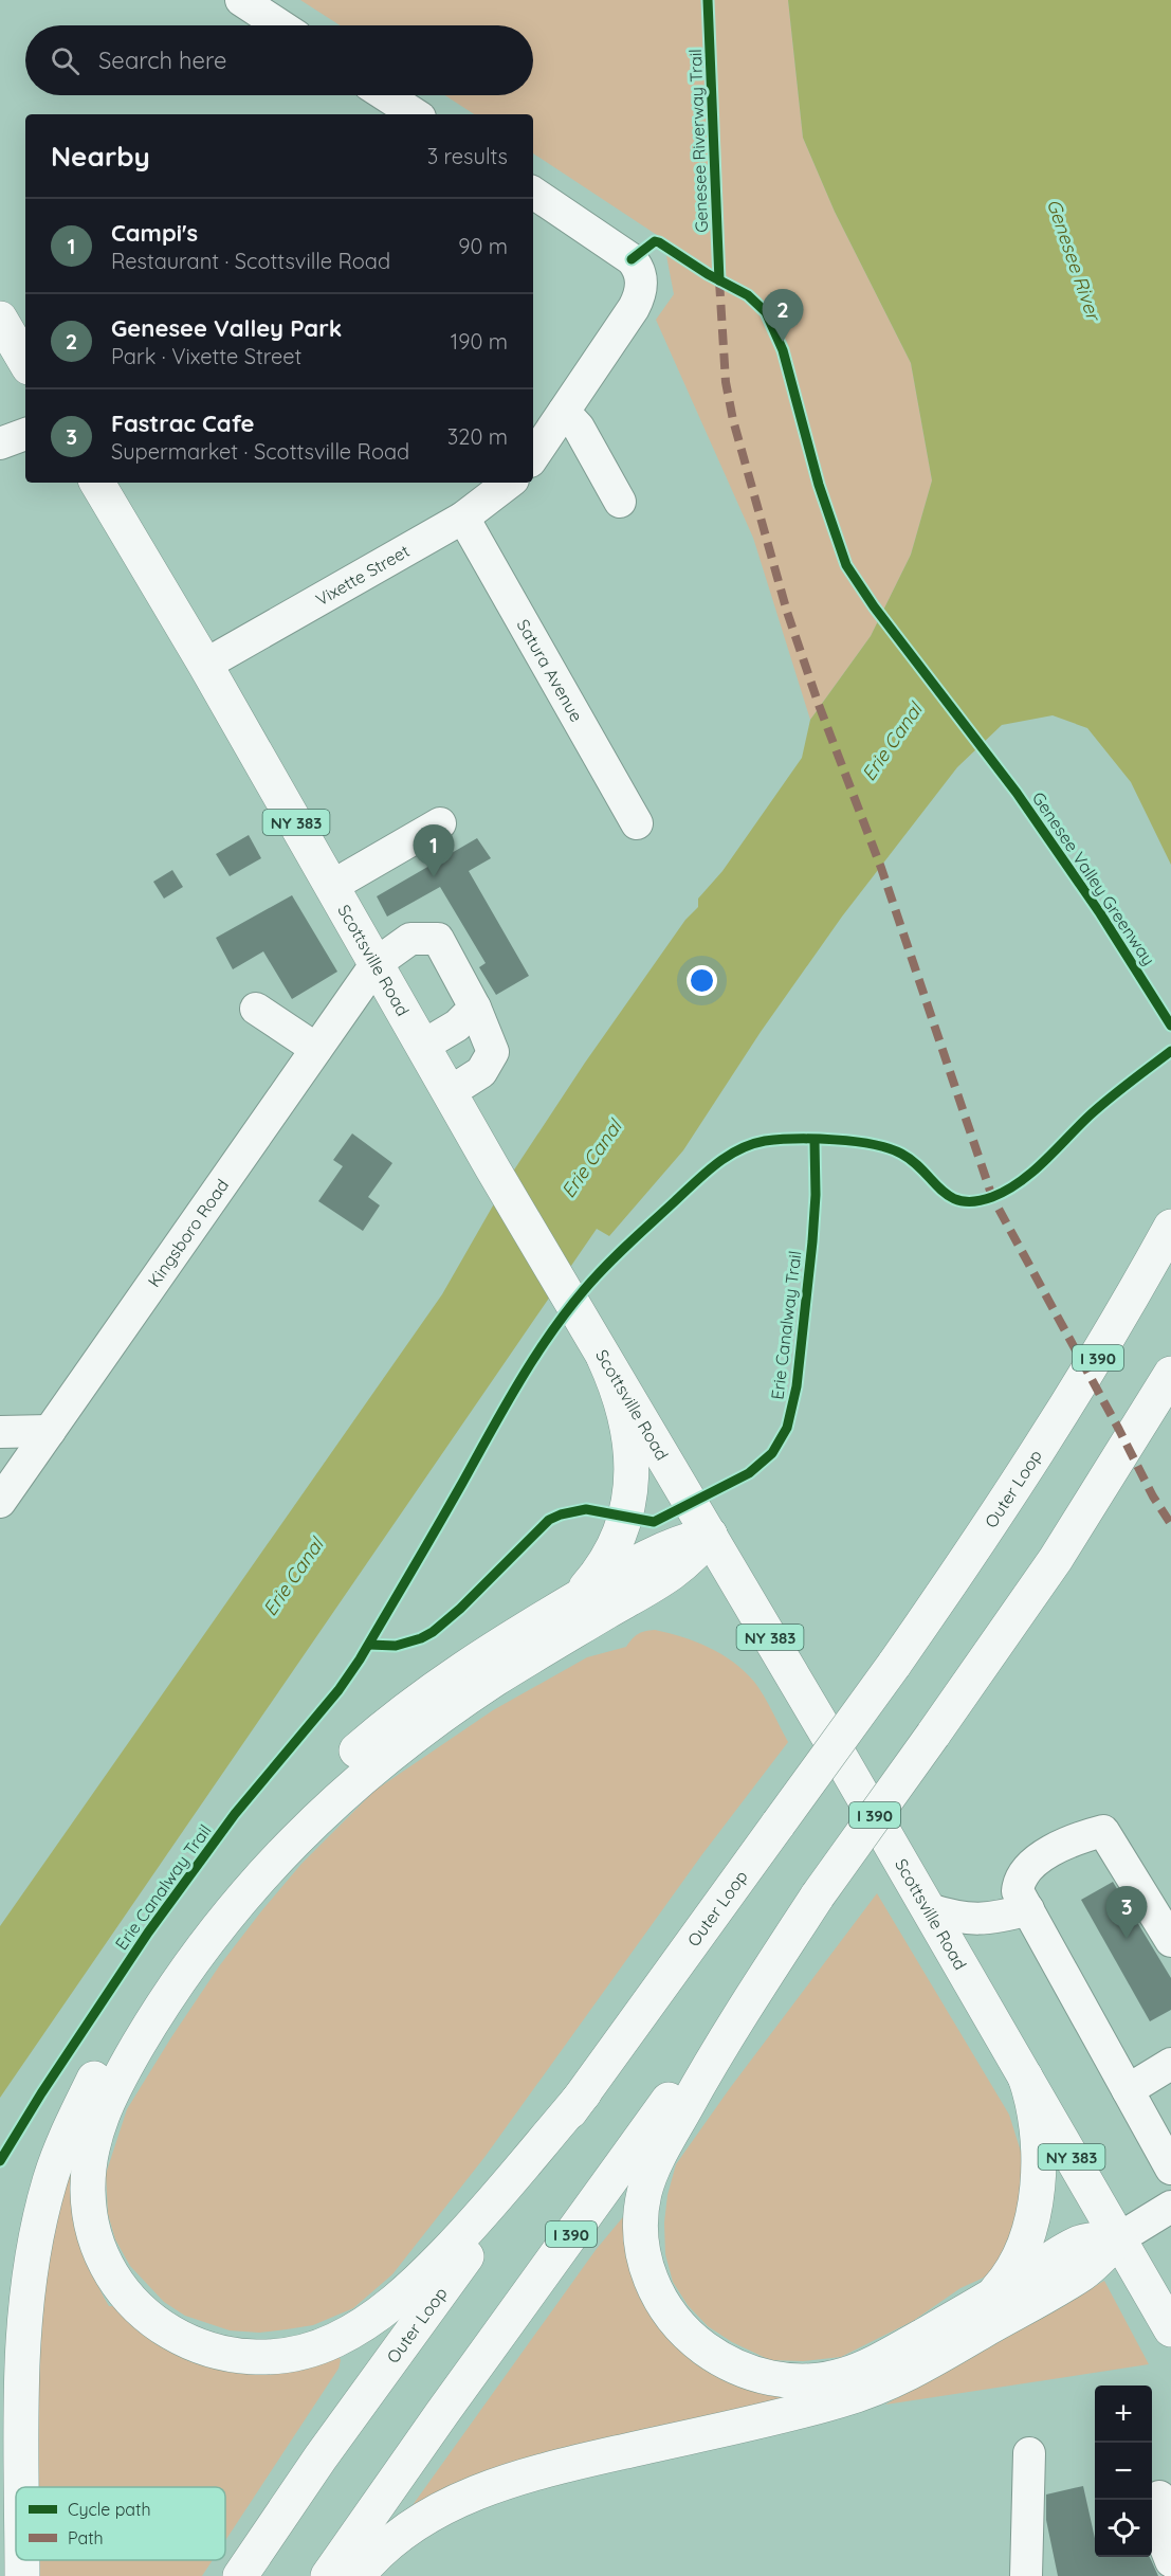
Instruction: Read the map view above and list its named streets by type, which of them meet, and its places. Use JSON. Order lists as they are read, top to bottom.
{
  "streets": {
    "main road": [
      "NY 383",
      "Scottsville Road",
      "I 390",
      "Outer Loop"
    ],
    "street": ["Vixette Street", "Satura Avenue", "Kingsboro Road"],
    "cycle path": ["Genesee Riverway Trail", "Genesee Valley Greenway", "Erie Canalway Trail"]
  },
  "crossings": [
    ["Vixette Street", "Satura Avenue"],
    ["Vixette Street", "Scottsville Road"],
    ["Scottsville Road", "Kingsboro Road"]
  ],
  "water": ["Genesee River", "Erie Canal"],
  "legend": ["Cycle path", "Path"],
  "page": {
    "search": "Search here",
    "heading": ["Nearby", "3 results"],
    "list": [
      {
        "mark": "1",
        "name": "Campi's",
        "note": "Restaurant · Scottsville Road",
        "value": "90 m"
      },
      {
        "mark": "2",
        "name": "Genesee Valley Park",
        "note": "Park · Vixette Street",
        "value": "190 m"
      },
      {
        "mark": "3",
        "name": "Fastrac Cafe",
        "note": "Supermarket · Scottsville Road",
        "value": "320 m"
      }
    ],
    "pins": ["2", "1", "3"],
    "map_buttons": ["+", "−"]
  }
}
